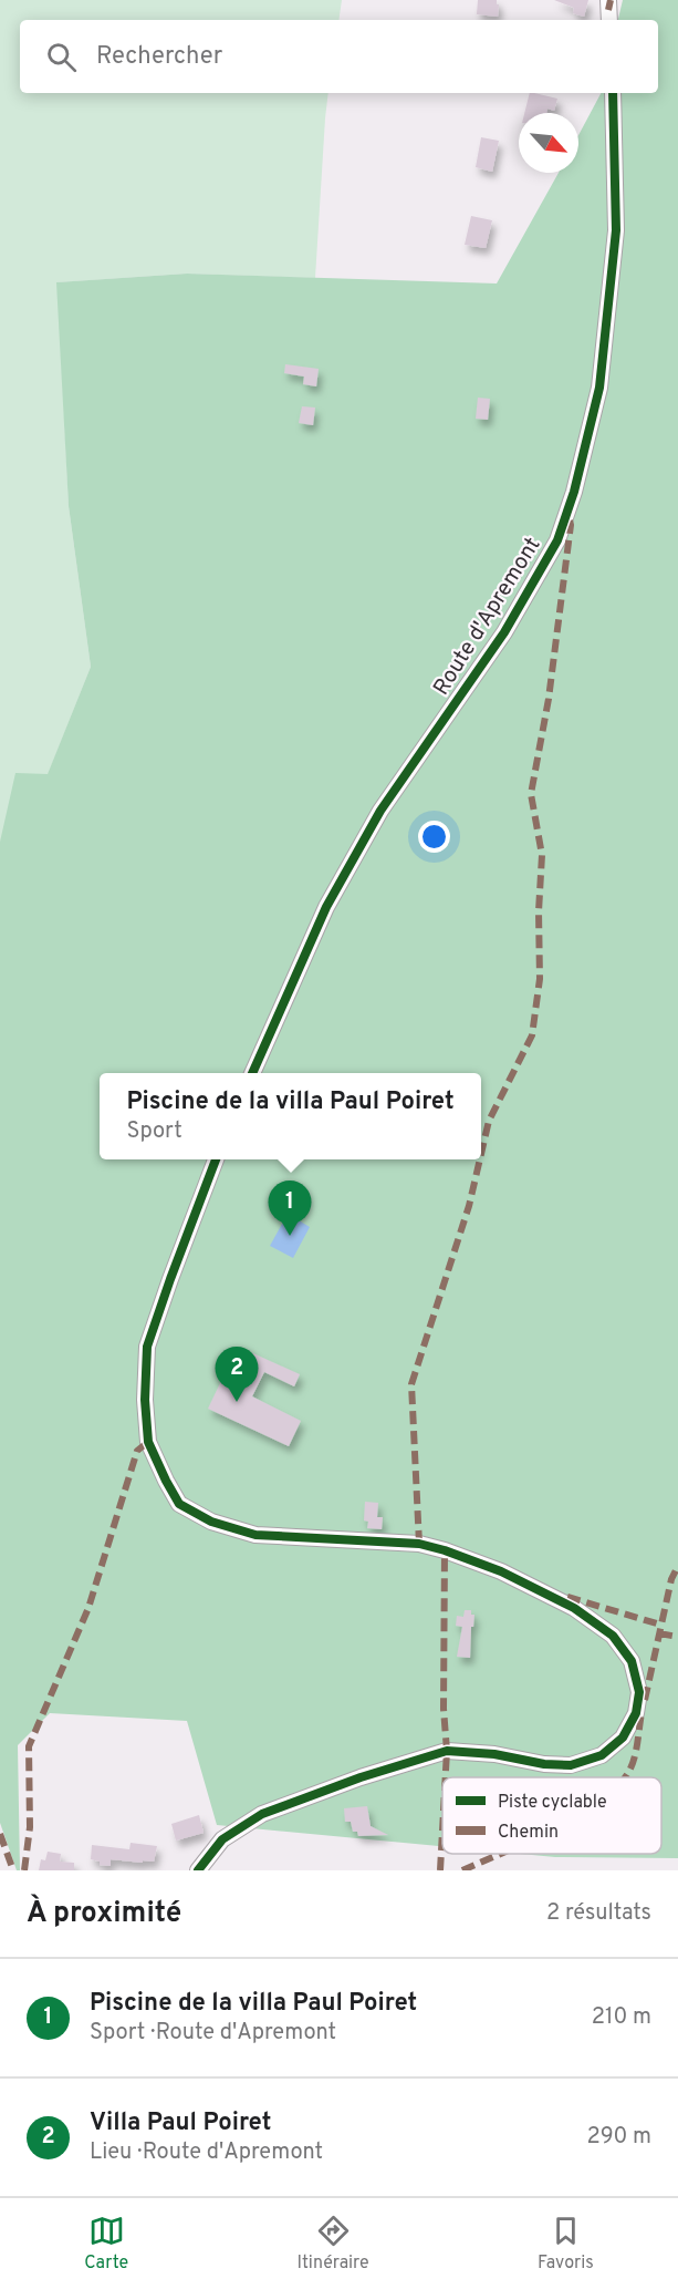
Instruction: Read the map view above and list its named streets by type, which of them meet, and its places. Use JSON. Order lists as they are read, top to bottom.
{
  "streets": {
    "street": ["Route d'Apremont"]
  },
  "legend": ["Piste cyclable", "Chemin"],
  "north": "bottom right",
  "page": {
    "search": "Rechercher",
    "popup": ["Piscine de la villa Paul Poiret", "Sport"],
    "pins": ["1", "2"],
    "heading": ["À proximité", "2 résultats"],
    "list": [
      {
        "mark": "1",
        "name": "Piscine de la villa Paul Poiret",
        "note": "Sport · Route d'Apremont",
        "value": "210 m"
      },
      {
        "mark": "2",
        "name": "Villa Paul Poiret",
        "note": "Lieu · Route d'Apremont",
        "value": "290 m"
      }
    ],
    "nav": ["Carte", "Itinéraire", "Favoris"]
  }
}
